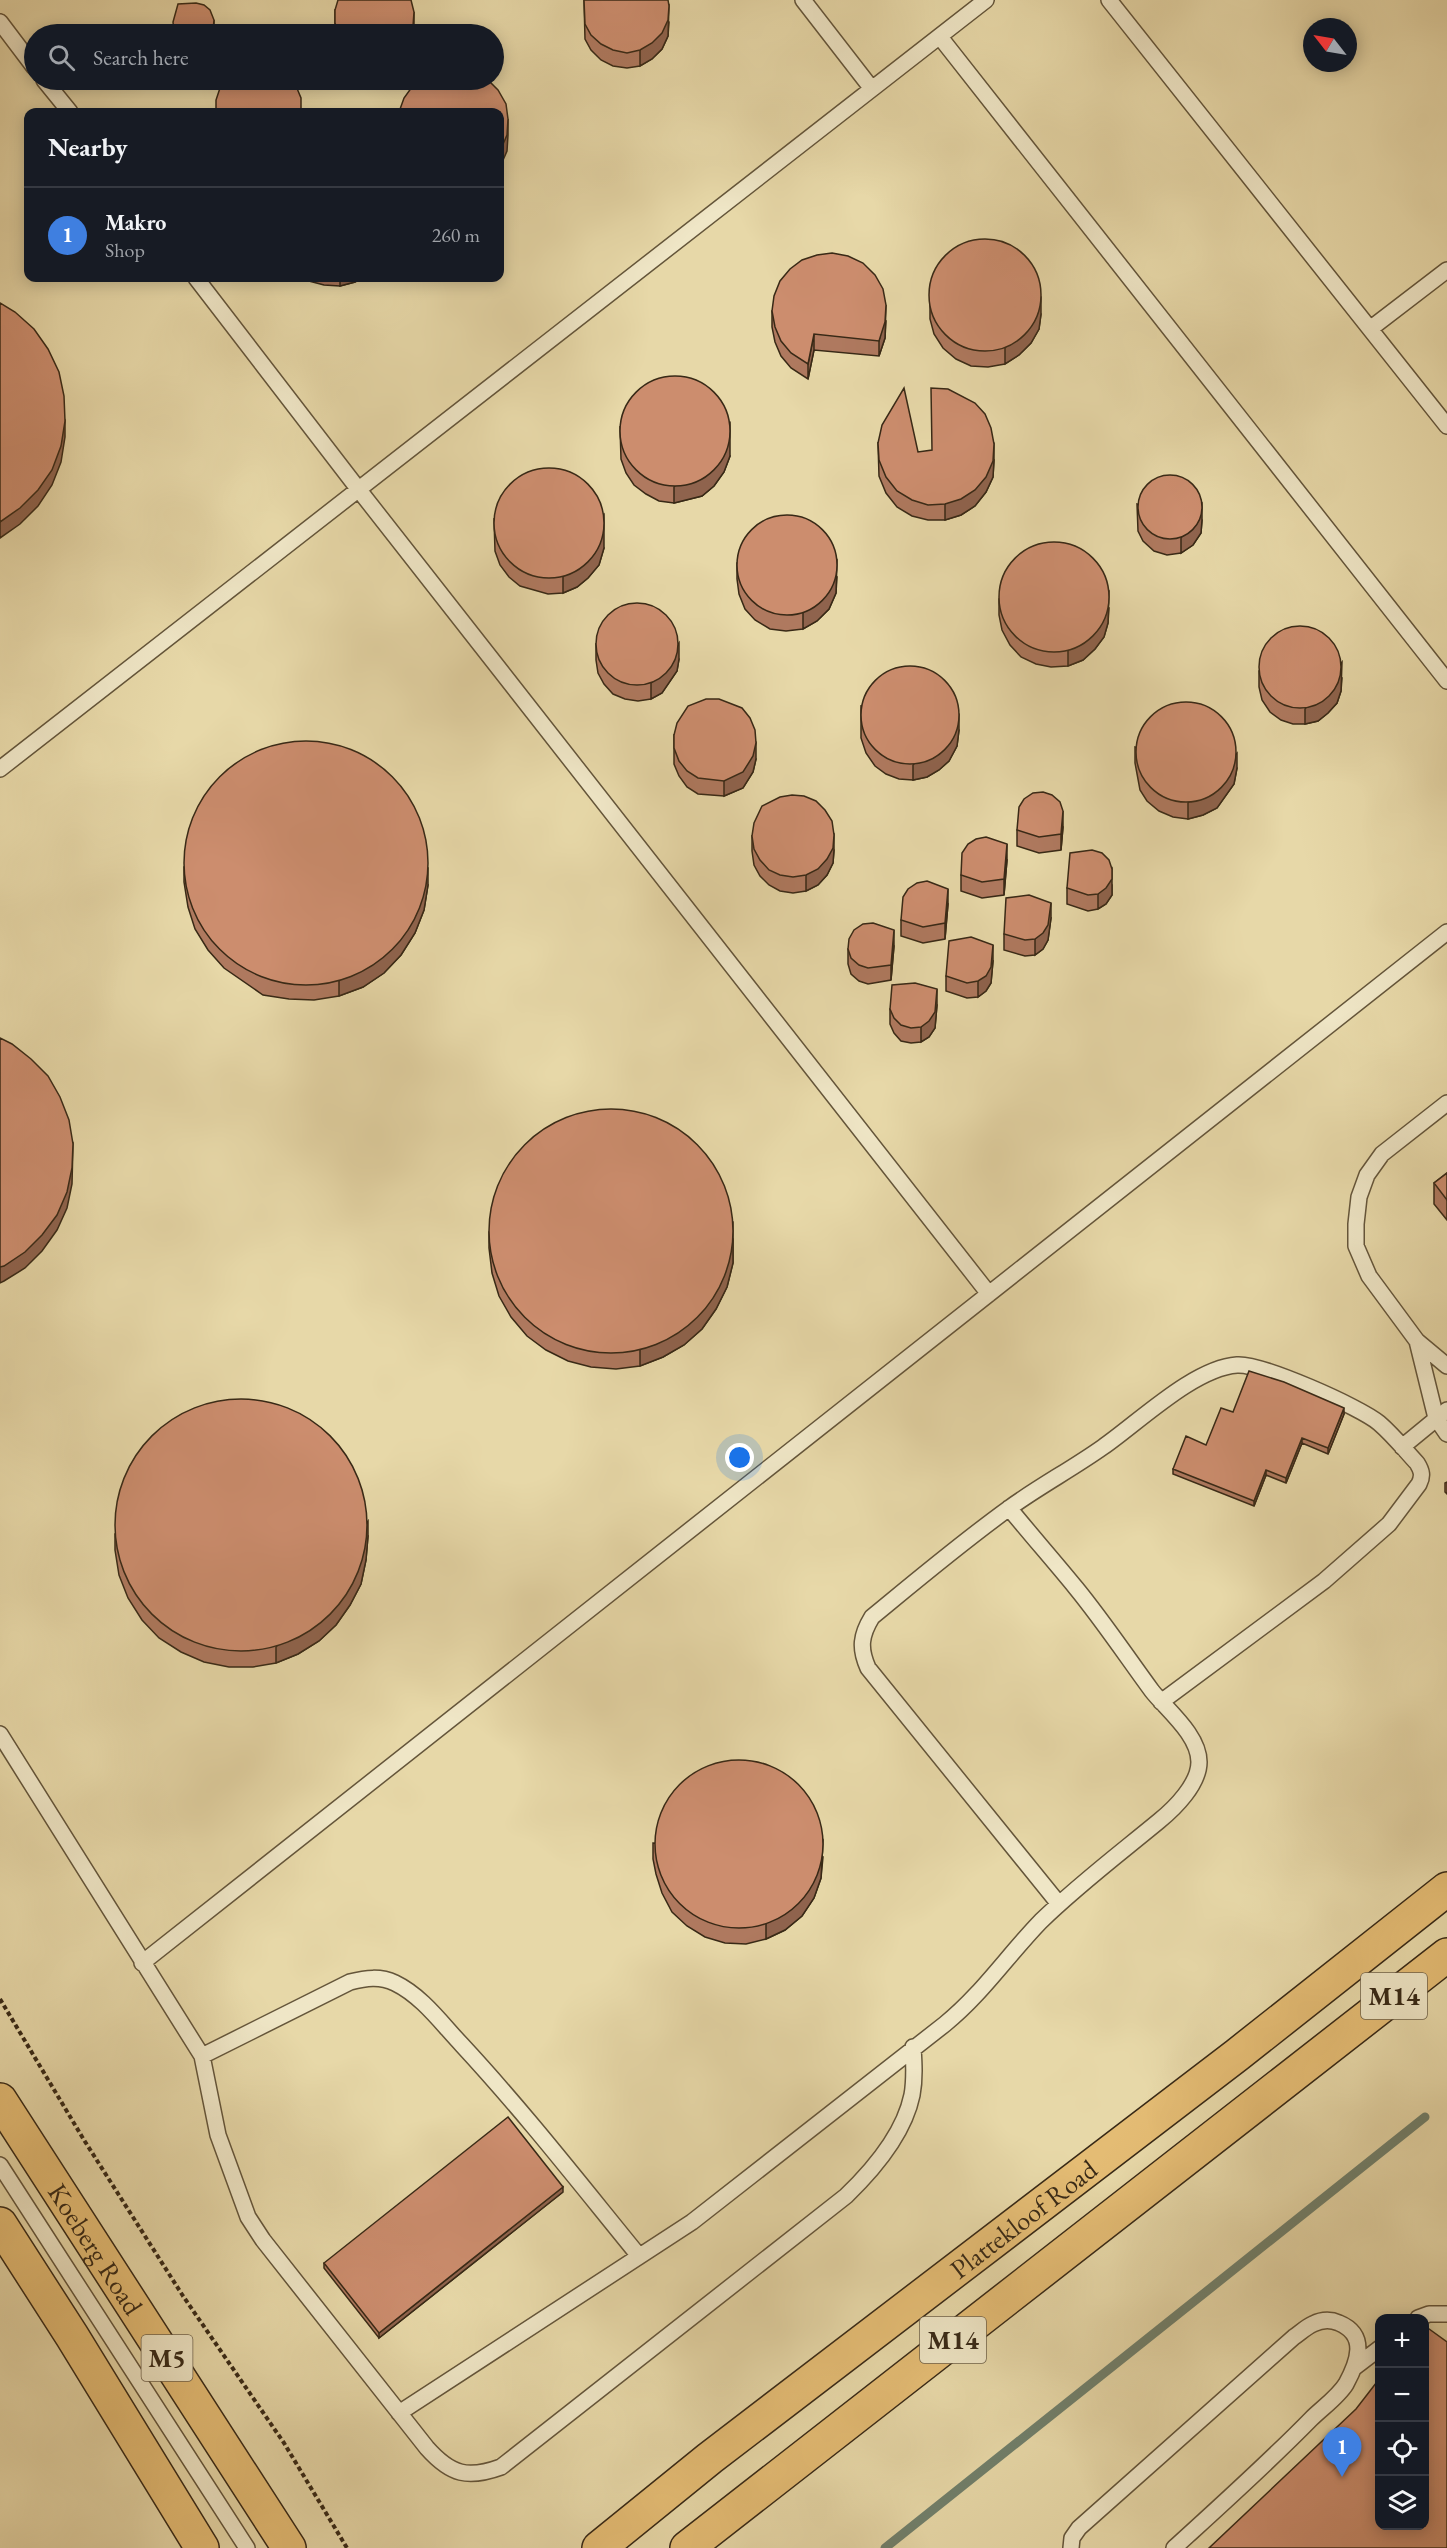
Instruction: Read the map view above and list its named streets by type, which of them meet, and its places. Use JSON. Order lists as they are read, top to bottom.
{
  "streets": {
    "main road": [
      "M14",
      "Plattekloof Road",
      "Koeberg Road",
      "M5"
    ]
  },
  "north": "top left",
  "page": {
    "search": "Search here",
    "heading": "Nearby",
    "list": [
      {
        "mark": "1",
        "name": "Makro",
        "note": "Shop",
        "value": "260 m"
      }
    ],
    "map_buttons": ["+", "−"],
    "pins": "1"
  }
}
